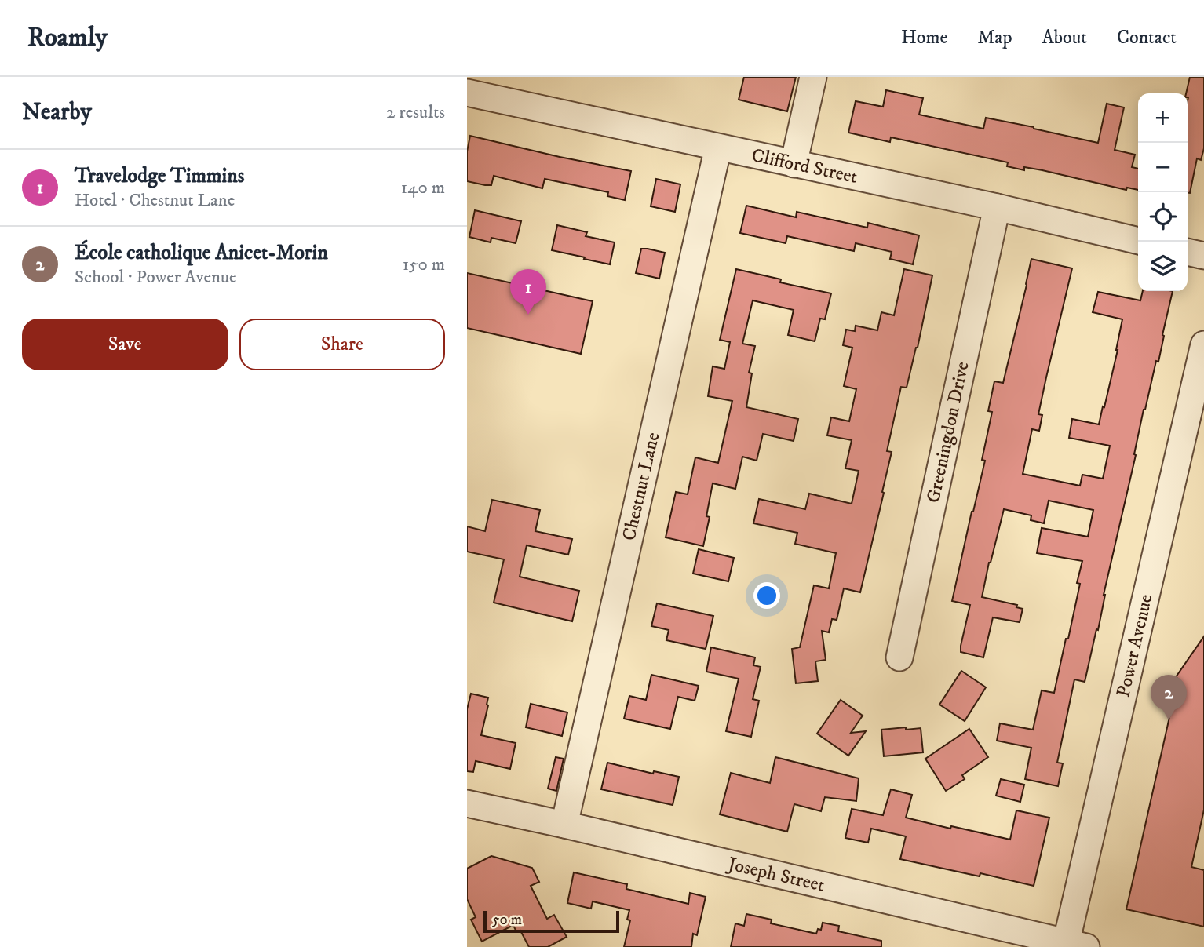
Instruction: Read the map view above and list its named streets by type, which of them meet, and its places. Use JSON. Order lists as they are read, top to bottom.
{
  "streets": {
    "street": [
      "Clifford Street",
      "Greeningdon Drive",
      "Chestnut Lane",
      "Power Avenue",
      "Joseph Street"
    ]
  },
  "crossings": [
    ["Clifford Street", "Greeningdon Drive"],
    ["Clifford Street", "Chestnut Lane"],
    ["Chestnut Lane", "Joseph Street"],
    ["Power Avenue", "Joseph Street"]
  ],
  "scale_bar": "50 m",
  "page": {
    "header": "Roamly",
    "nav": [
      "Home",
      "Map",
      "About",
      "Contact"
    ],
    "heading": ["Nearby", "2 results"],
    "map_buttons": ["+", "−"],
    "list": [
      {
        "mark": "1",
        "name": "Travelodge Timmins",
        "note": "Hotel · Chestnut Lane",
        "value": "140 m"
      },
      {
        "mark": "2",
        "name": "École catholique Anicet-Morin",
        "note": "School · Power Avenue",
        "value": "150 m"
      }
    ],
    "pins": ["1", "2"],
    "buttons": ["Save", "Share"],
    "scale": "50 m"
  }
}
